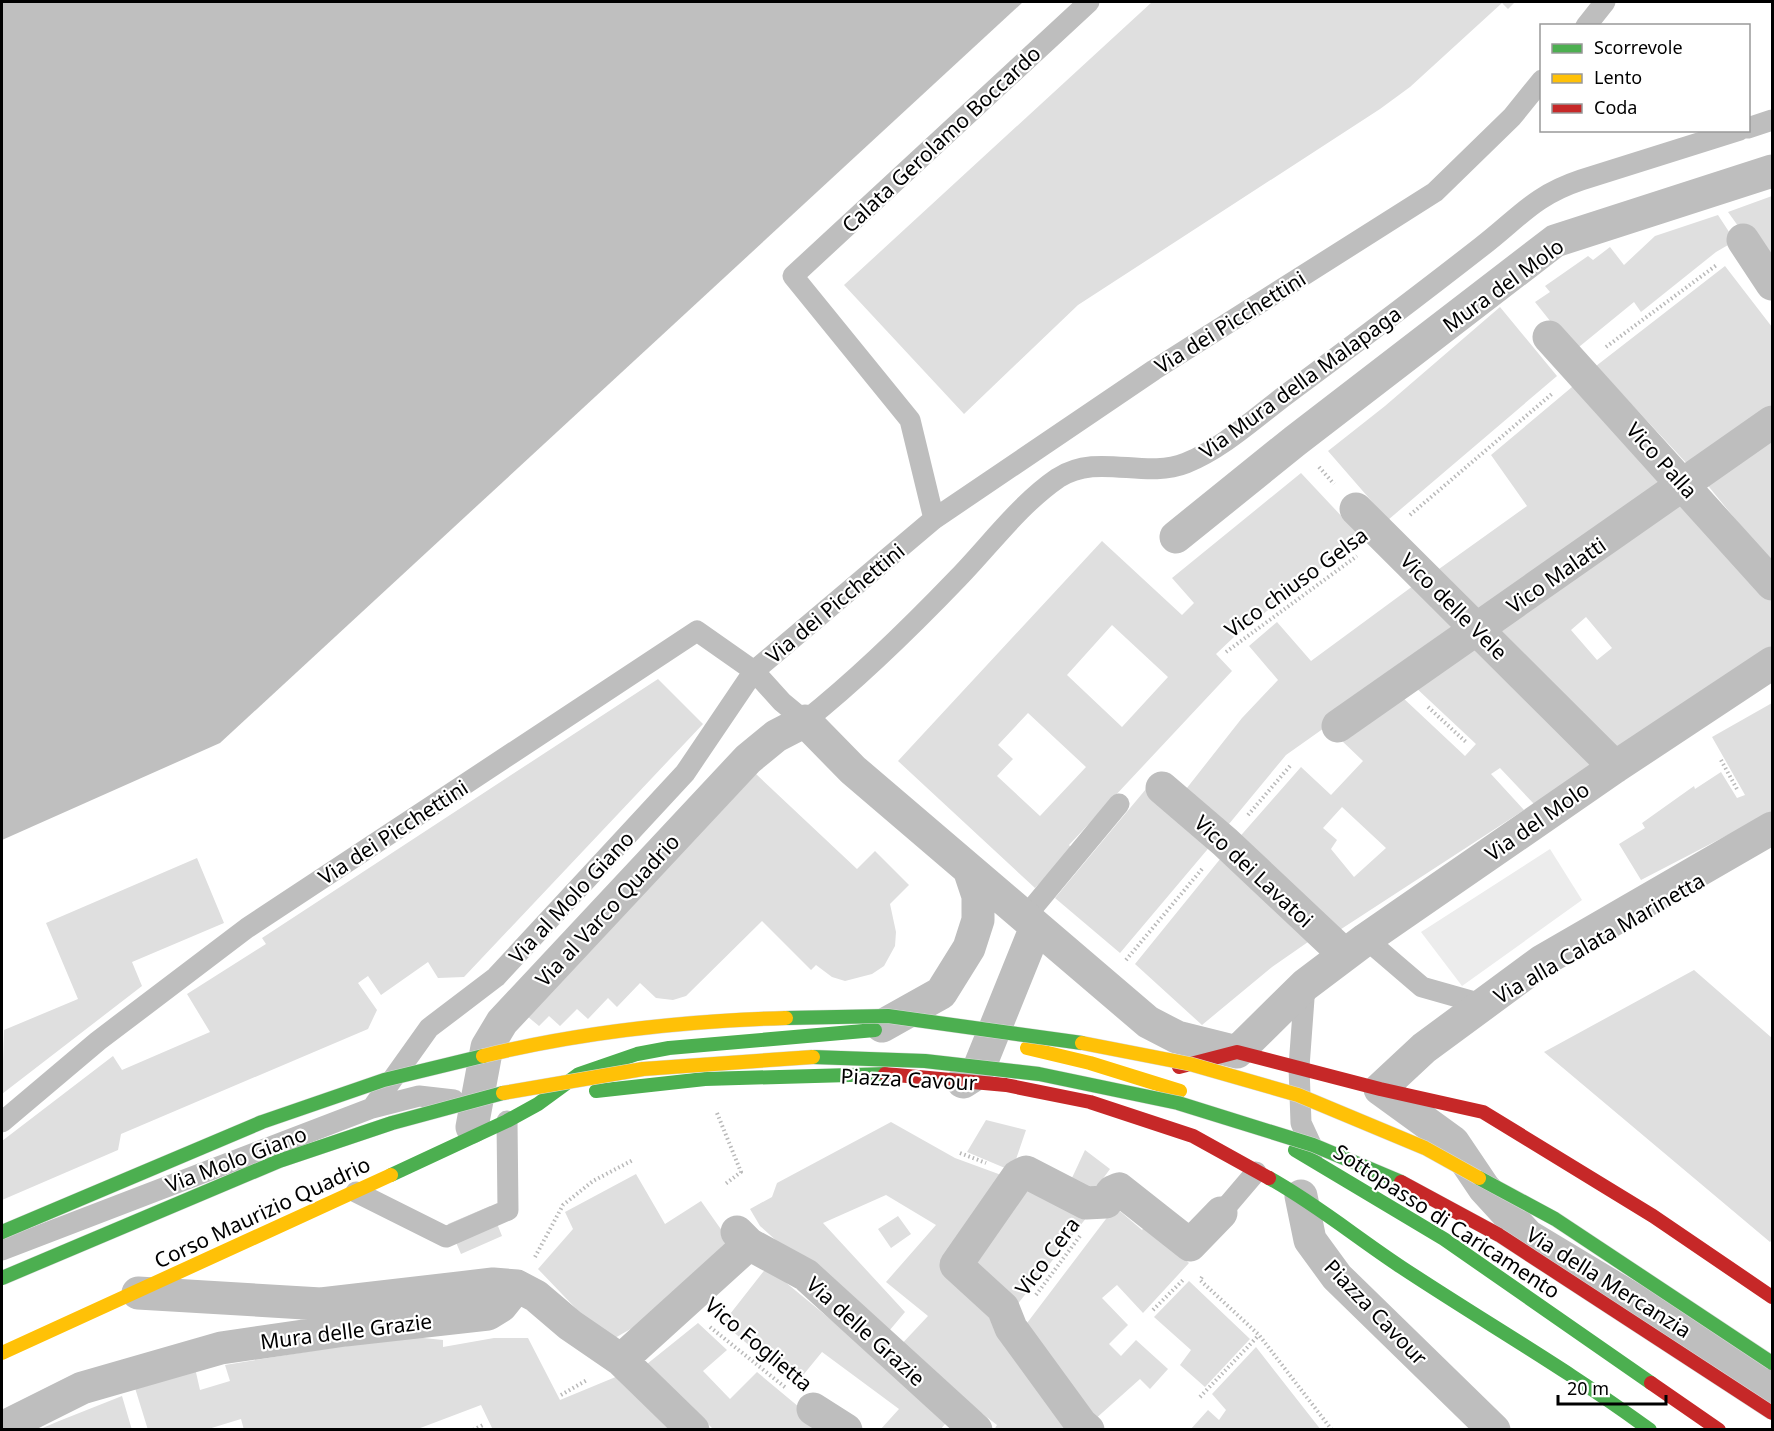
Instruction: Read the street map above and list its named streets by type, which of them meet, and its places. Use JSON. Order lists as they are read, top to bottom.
{
  "streets": {
    "main road": ["Piazza Cavour", "Corso Maurizio Quadrio", "Sottopasso di Caricamento"],
    "street": [
      "Mura del Molo",
      "Vico Palla",
      "Vico Malatti",
      "Vico delle Vele",
      "Via del Molo",
      "Vico dei Lavatoi",
      "Via al Varco Quadrio",
      "Via della Mercanzia",
      "Mura delle Grazie",
      "Via delle Grazie"
    ],
    "lane": [
      "Calata Gerolamo Boccardo",
      "Via dei Picchettini",
      "Via Mura della Malapaga",
      "Via al Molo Giano",
      "Via alla Calata Marinetta",
      "Via Molo Giano"
    ],
    "path": ["Vico chiuso Gelsa", "Vico Cera", "Vico Foglietta"]
  },
  "crossings": [
    ["Calata Gerolamo Boccardo", "Via dei Picchettini"],
    ["Via dei Picchettini", "Via al Molo Giano"],
    ["Via Mura della Malapaga", "Via al Varco Quadrio"],
    ["Vico Palla", "Vico Malatti"],
    ["Vico Malatti", "Vico delle Vele"],
    ["Vico chiuso Gelsa", "Vico delle Vele"],
    ["Vico delle Vele", "Via del Molo"],
    ["Via del Molo", "Vico dei Lavatoi"],
    ["Via del Molo", "Via alla Calata Marinetta"],
    ["Vico dei Lavatoi", "Via alla Calata Marinetta"],
    ["Via al Molo Giano", "Via Molo Giano"],
    ["Via al Varco Quadrio", "Via Molo Giano"],
    ["Via al Varco Quadrio", "Corso Maurizio Quadrio"],
    ["Piazza Cavour", "Corso Maurizio Quadrio"],
    ["Piazza Cavour", "Sottopasso di Caricamento"],
    ["Via delle Grazie", "Vico Foglietta"]
  ],
  "legend": ["Scorrevole", "Lento", "Coda"],
  "scale_bar": "20 m"
}
